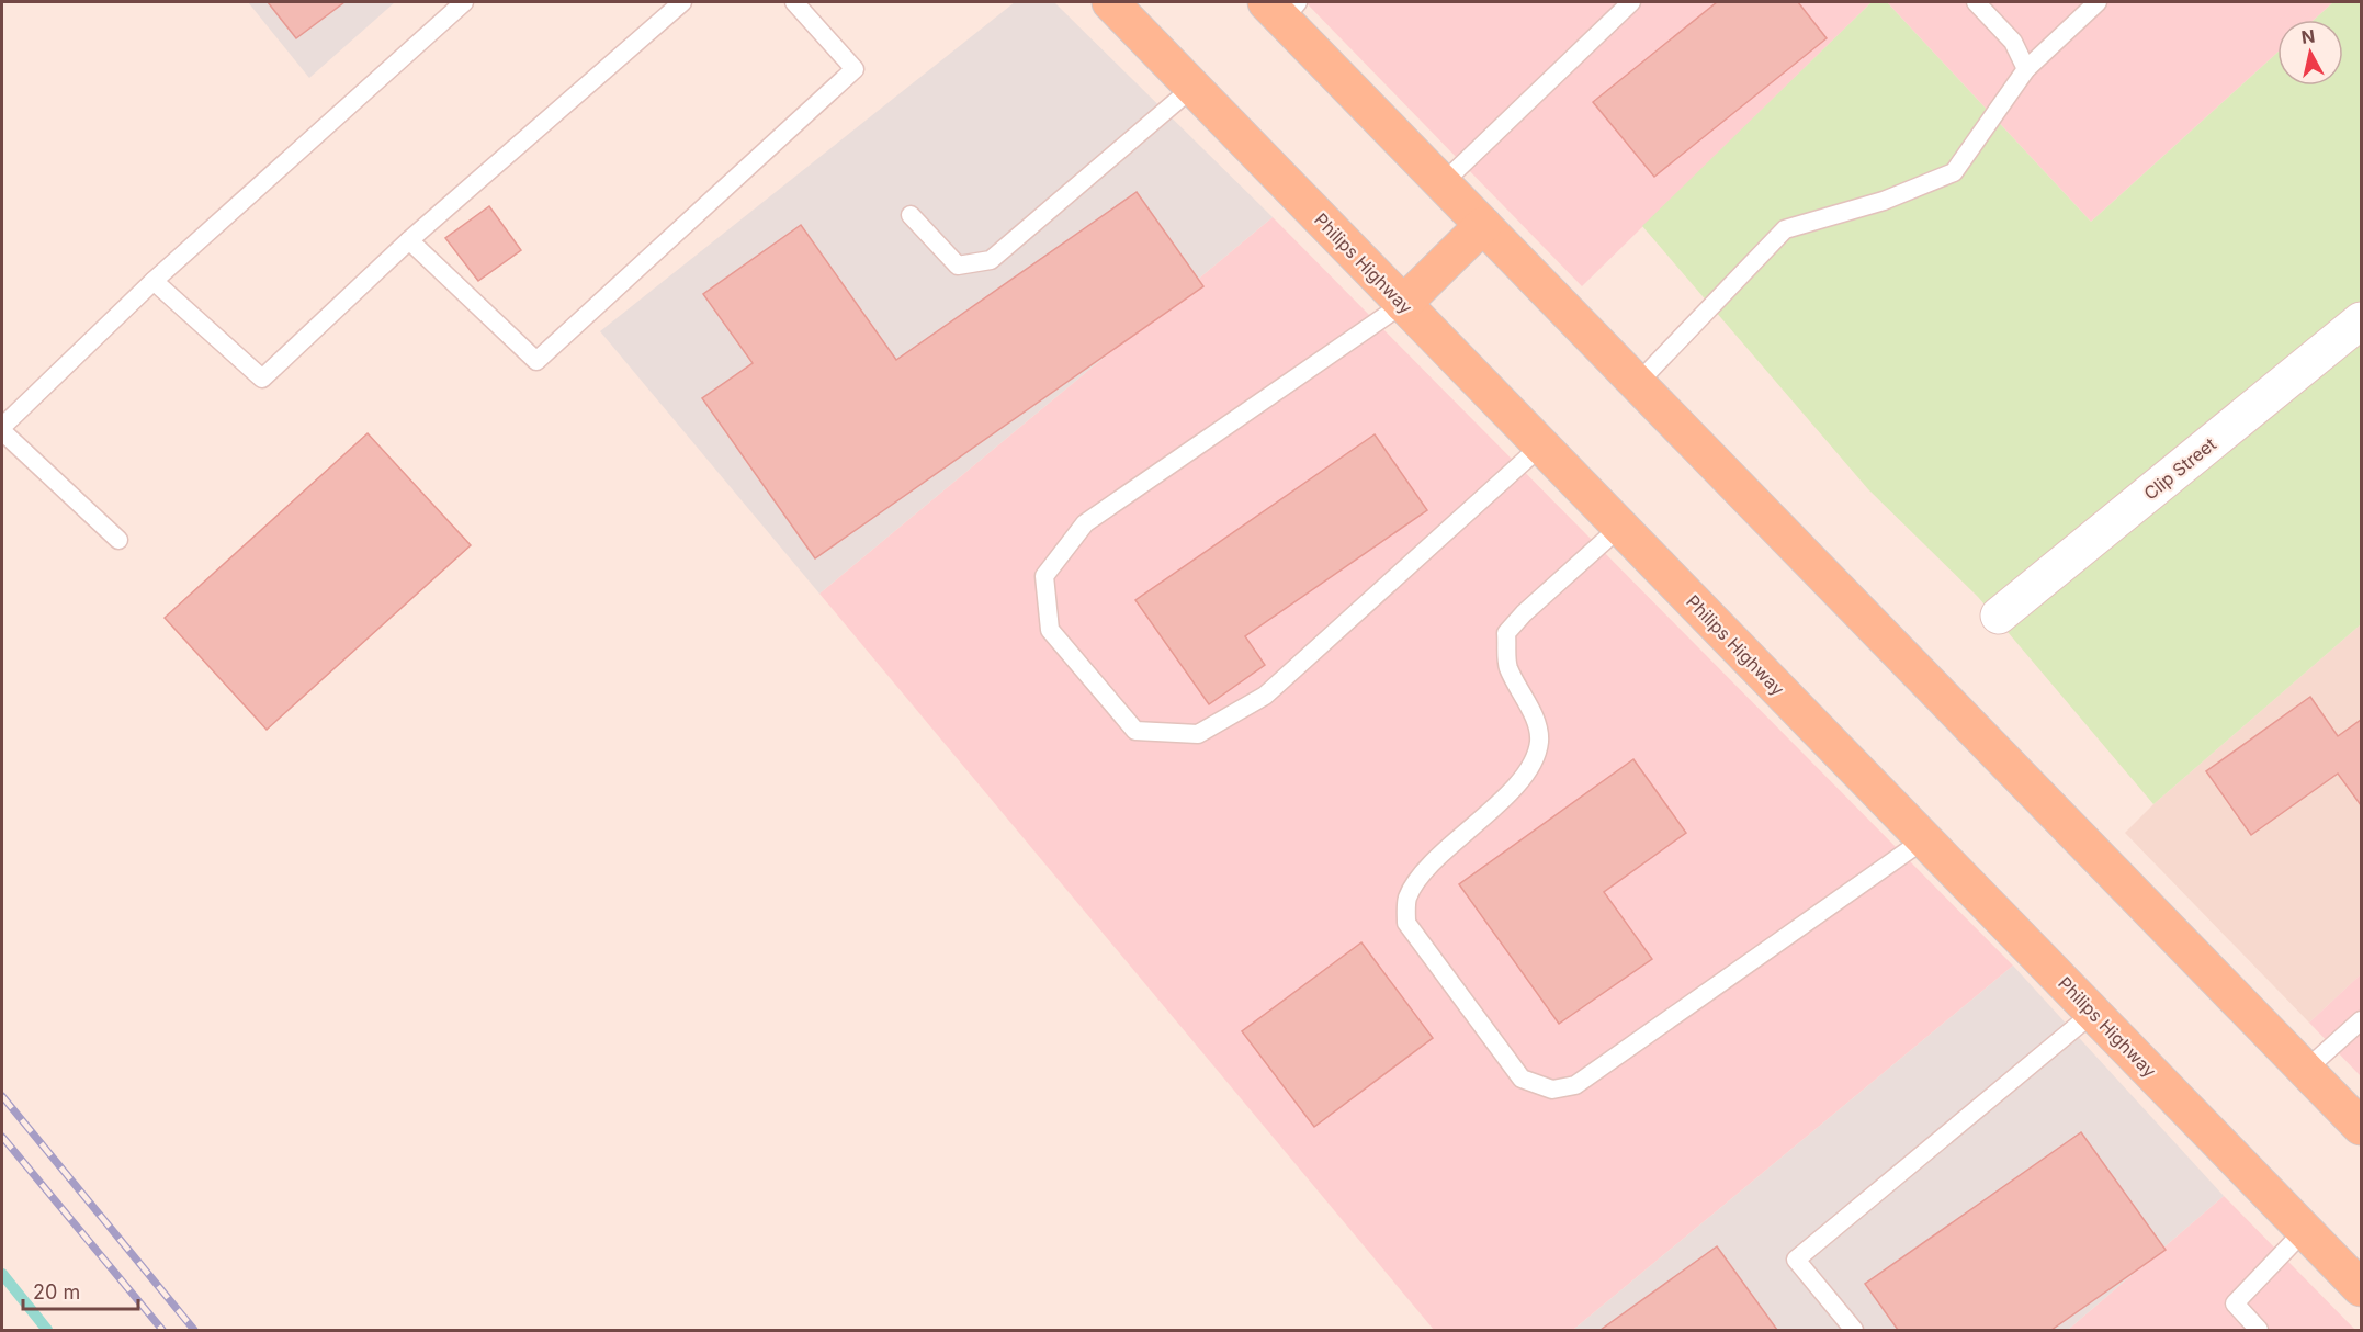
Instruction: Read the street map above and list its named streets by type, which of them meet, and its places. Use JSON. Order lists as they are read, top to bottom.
{
  "streets": {
    "main road": ["Philips Highway"],
    "street": ["Clip Street"]
  },
  "scale_bar": "20 m",
  "north": "top"
}
